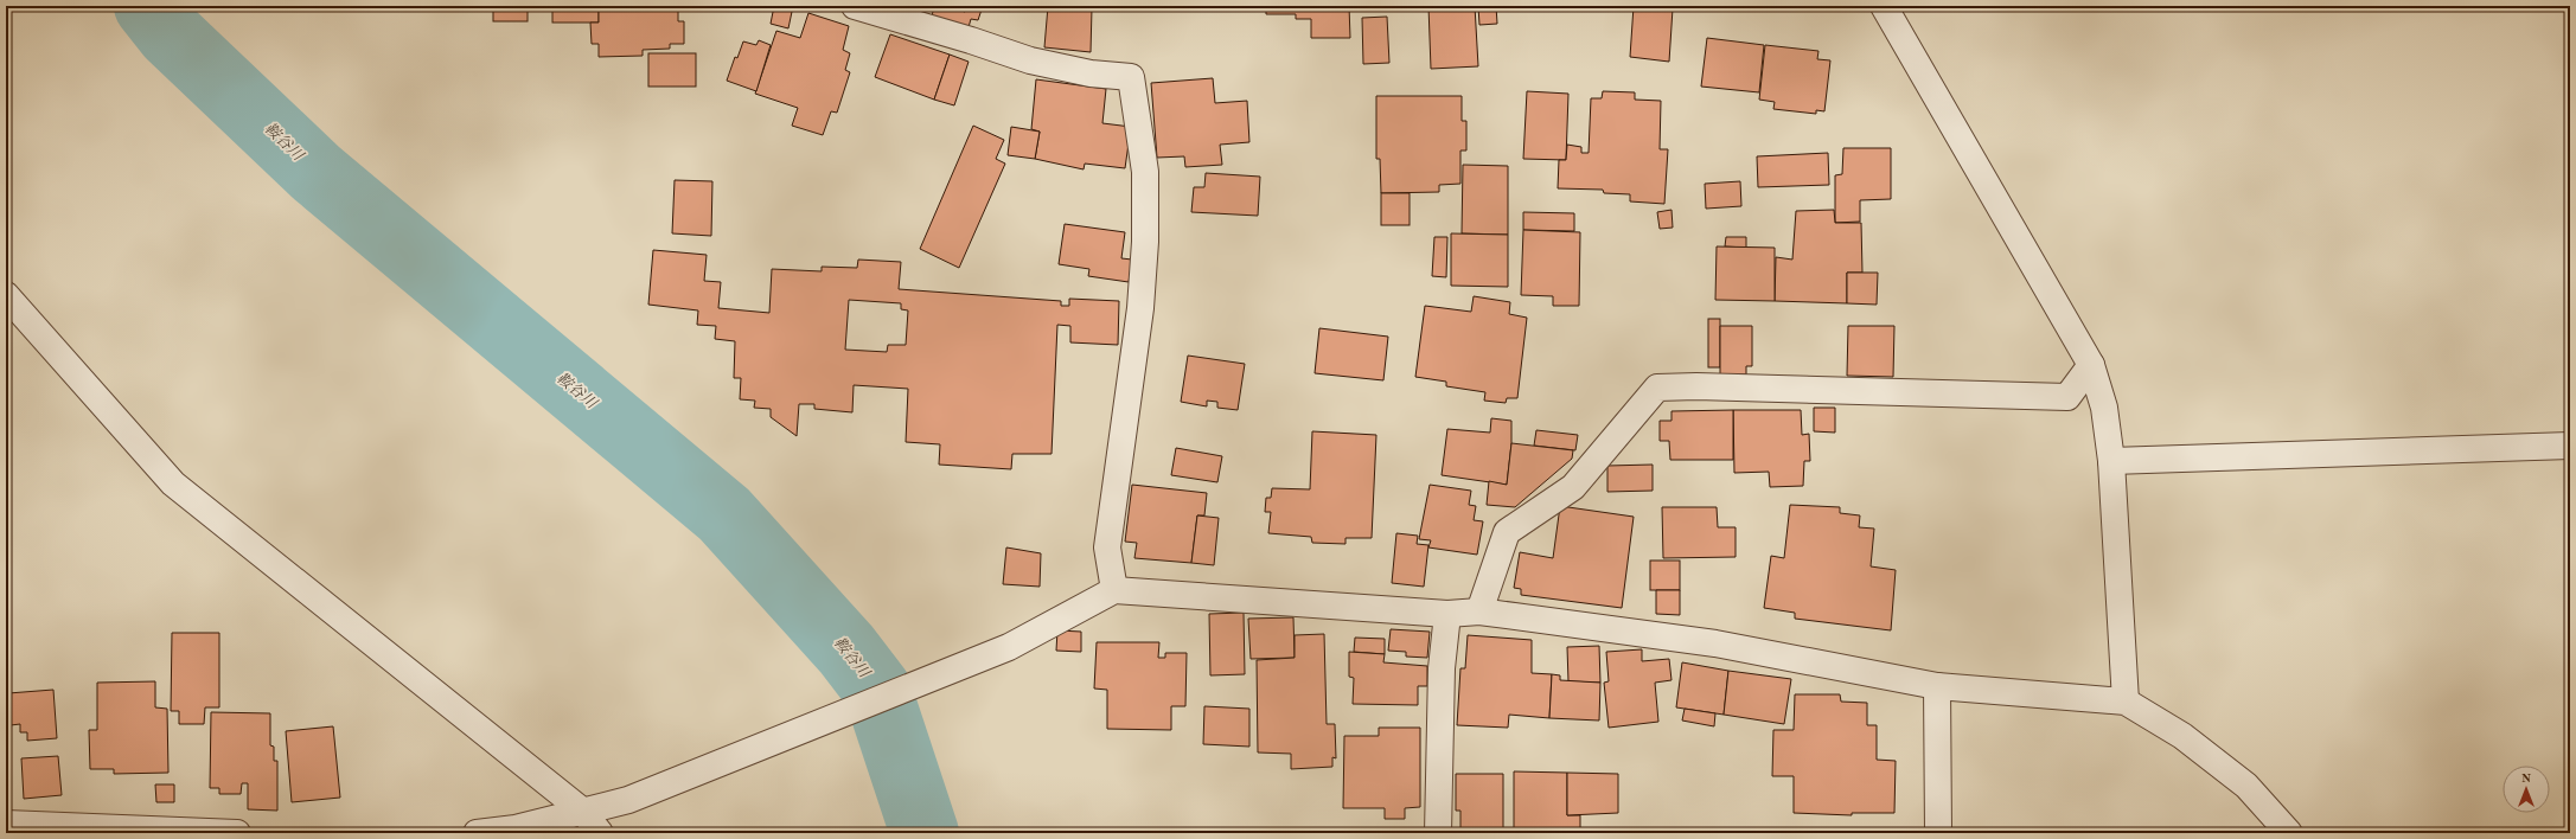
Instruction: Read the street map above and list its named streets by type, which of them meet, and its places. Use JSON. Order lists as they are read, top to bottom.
{
  "water": ["鞍谷川"],
  "north": "top"
}
